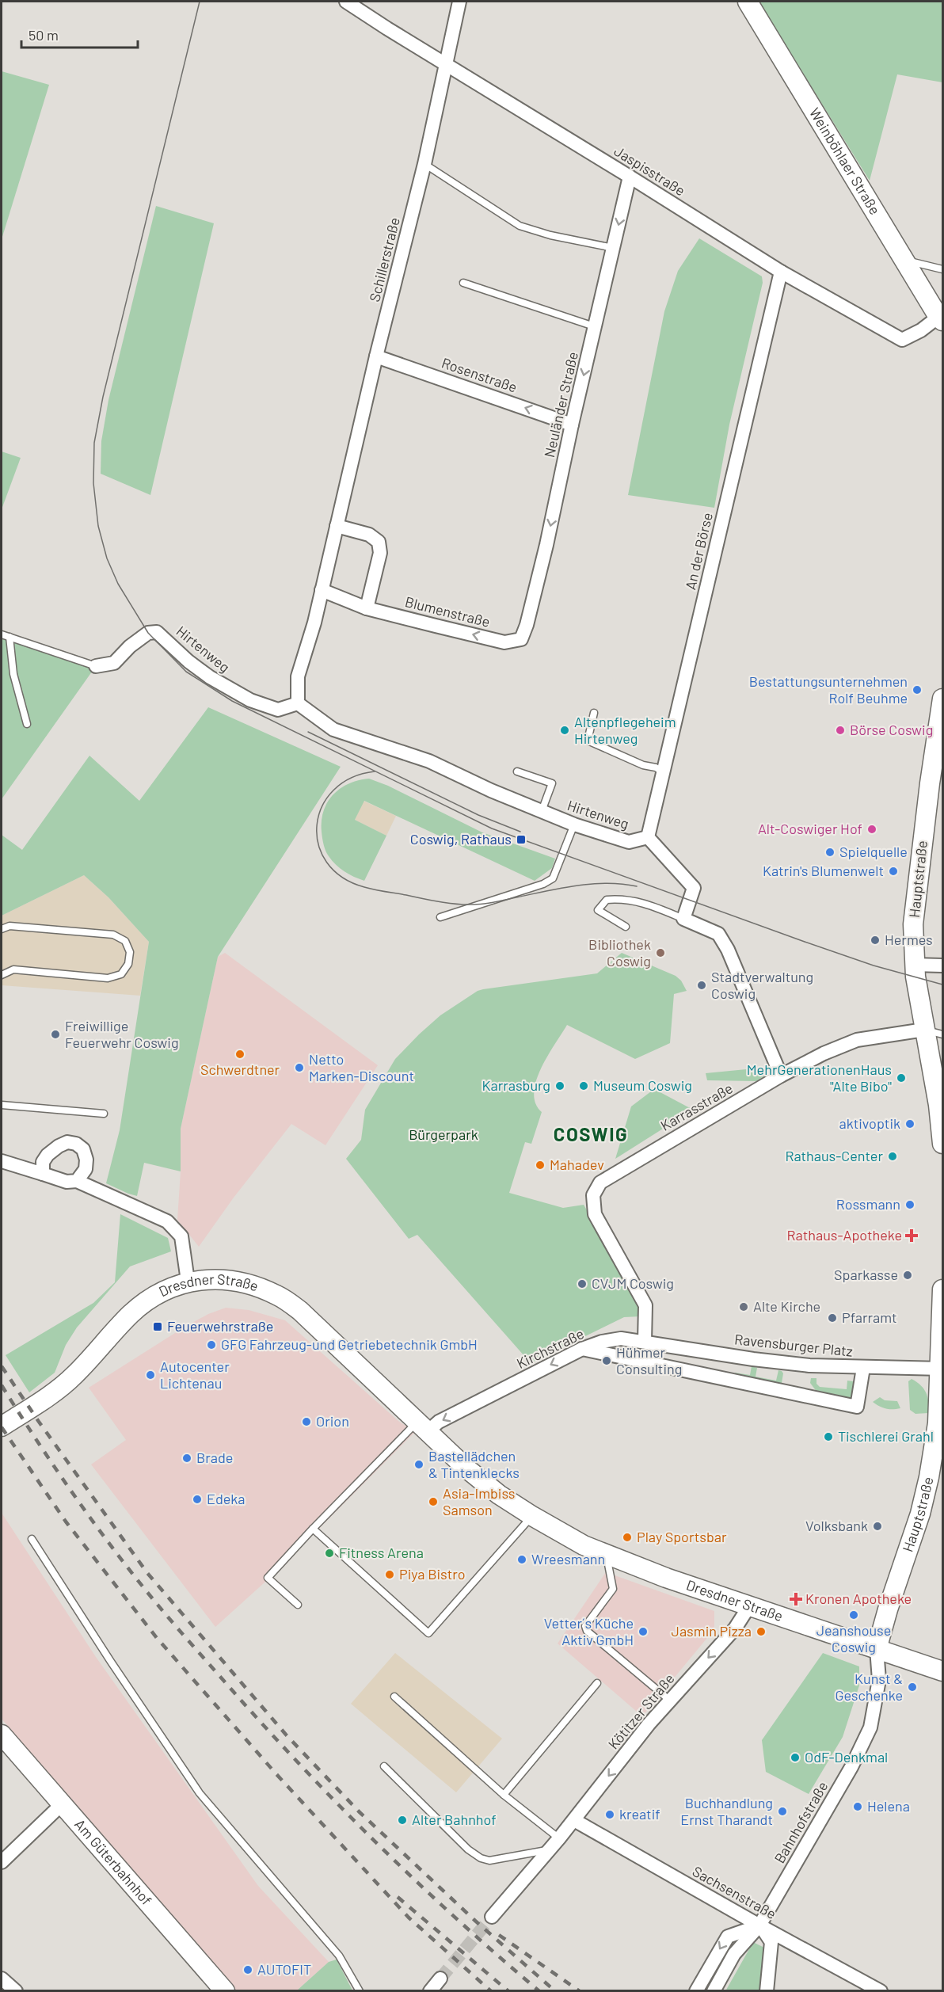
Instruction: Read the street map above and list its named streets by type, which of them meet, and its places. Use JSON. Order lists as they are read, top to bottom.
{
  "streets": {
    "main road": [
      "Weinböhlaer Straße",
      "Hauptstraße",
      "Dresdner Straße",
      "Am Güterbahnhof"
    ],
    "street": [
      "Jaspisstraße",
      "Schillerstraße",
      "Rosenstraße",
      "Neuländer Straße",
      "An der Börse",
      "Blumenstraße",
      "Hirtenweg",
      "Karrasstraße",
      "Ravensburger Platz",
      "Kirchstraße",
      "Kötitzer Straße",
      "Bahnhofstraße",
      "Sachsenstraße"
    ]
  },
  "crossings": [
    ["Weinböhlaer Straße", "Jaspisstraße"],
    ["Jaspisstraße", "Schillerstraße"],
    ["Jaspisstraße", "Neuländer Straße"],
    ["Jaspisstraße", "An der Börse"],
    ["Schillerstraße", "Rosenstraße"],
    ["Schillerstraße", "Blumenstraße"],
    ["Rosenstraße", "Neuländer Straße"],
    ["Neuländer Straße", "Blumenstraße"],
    ["An der Börse", "Hirtenweg"],
    ["Hauptstraße", "Karrasstraße"],
    ["Hauptstraße", "Dresdner Straße"],
    ["Hauptstraße", "Ravensburger Platz"],
    ["Hauptstraße", "Bahnhofstraße"],
    ["Karrasstraße", "Ravensburger Platz"],
    ["Karrasstraße", "Kirchstraße"],
    ["Dresdner Straße", "Kirchstraße"],
    ["Dresdner Straße", "Kötitzer Straße"],
    ["Dresdner Straße", "Bahnhofstraße"],
    ["Ravensburger Platz", "Kirchstraße"],
    ["Kötitzer Straße", "Sachsenstraße"],
    ["Bahnhofstraße", "Sachsenstraße"]
  ],
  "one_way": [
    "Rosenstraße",
    "Neuländer Straße",
    "Blumenstraße",
    "Kirchstraße",
    "Kötitzer Straße"
  ],
  "districts": ["COSWIG"],
  "parks": ["Bürgerpark"],
  "places": {
    "other": [
      "Bestattungsunternehmen Rolf Beuhme",
      "Altenpflegeheim Hirtenweg",
      "Börse Coswig",
      "Alt-Coswiger Hof",
      "Spielquelle",
      "Katrin's Blumenwelt",
      "Hermes",
      "Bibliothek Coswig",
      "Stadtverwaltung Coswig",
      "Freiwillige Feuerwehr Coswig",
      "Schwerdtner",
      "Netto Marken-Discount",
      "MehrGenerationenHaus \"Alte Bibo\"",
      "Karrasburg",
      "Museum Coswig",
      "aktivoptik",
      "Rathaus-Center",
      "Mahadev",
      "Rossmann",
      "Sparkasse",
      "CVJM Coswig",
      "Alte Kirche",
      "Pfarramt",
      "GFG Fahrzeug-und Getriebetechnik GmbH",
      "Hühmer Consulting",
      "Autocenter Lichtenau",
      "Orion",
      "Tischlerei Grahl",
      "Brade",
      "Bastellädchen & Tintenklecks",
      "Edeka",
      "Asia-Imbiss Samson",
      "Volksbank",
      "Play Sportsbar",
      "Fitness Arena",
      "Wreesmann",
      "Piya Bistro",
      "Jeanshouse Coswig",
      "Vetter´s Küche Aktiv GmbH",
      "Jasmin Pizza",
      "Kunst & Geschenke",
      "OdF-Denkmal",
      "Helena",
      "Buchhandlung Ernst Tharandt",
      "kreatif",
      "Alter Bahnhof",
      "AUTOFIT"
    ],
    "transit": ["Coswig, Rathaus", "Feuerwehrstraße"],
    "health": ["Rathaus-Apotheke", "Kronen Apotheke"]
  },
  "scale_bar": "50 m"
}
